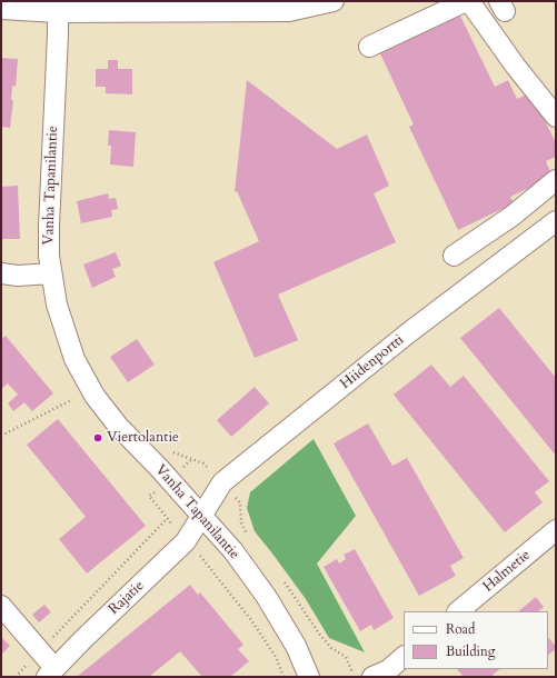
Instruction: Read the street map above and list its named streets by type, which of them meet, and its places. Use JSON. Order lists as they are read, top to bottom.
{
  "streets": {
    "street": [
      "Vanha Tapanilantie",
      "Hiidenportti",
      "Halmetie",
      "Rajatie"
    ]
  },
  "crossings": [
    ["Vanha Tapanilantie", "Hiidenportti"],
    ["Vanha Tapanilantie", "Rajatie"],
    ["Hiidenportti", "Rajatie"]
  ],
  "places": ["Viertolantie"],
  "legend": ["Road", "Building"]
}
